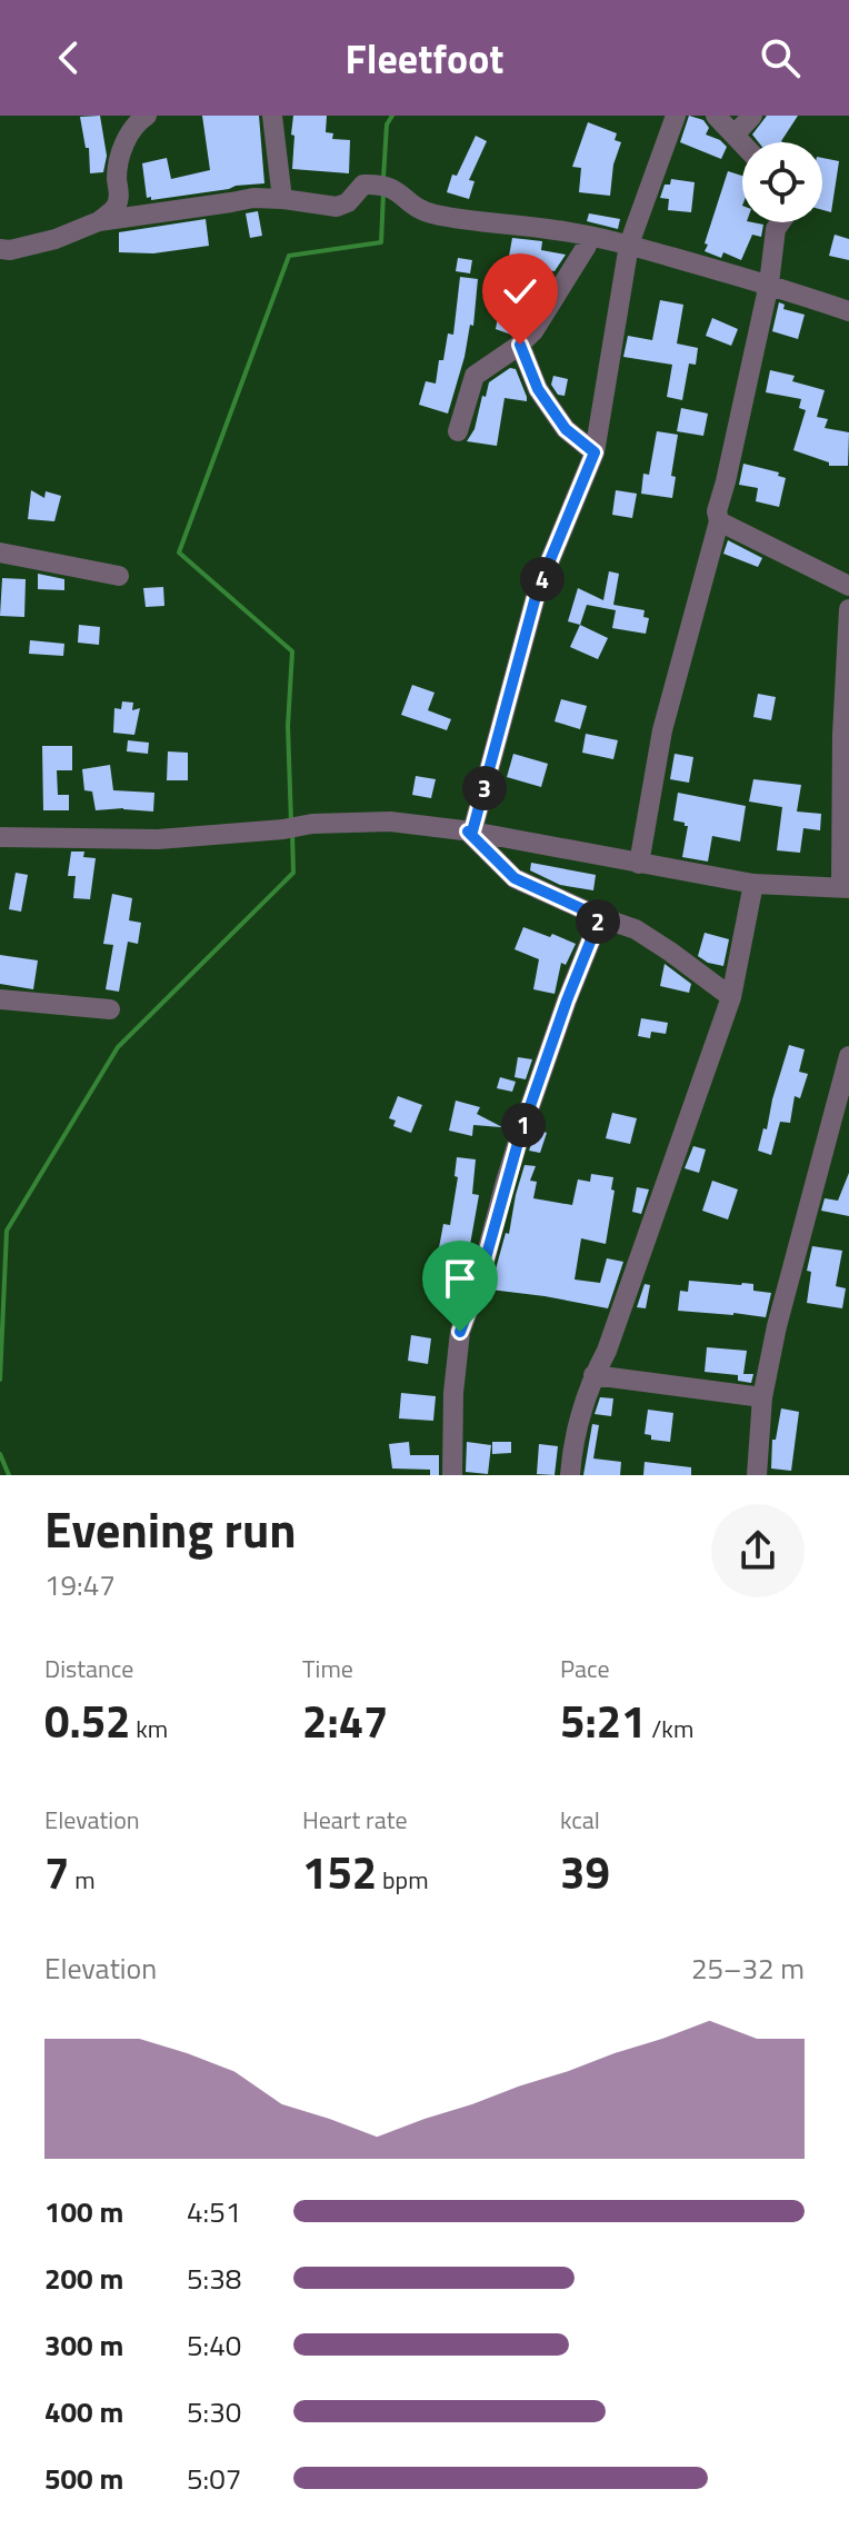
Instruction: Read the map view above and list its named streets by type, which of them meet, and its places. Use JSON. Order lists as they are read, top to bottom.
{
  "page": {
    "header": "Fleetfoot",
    "pins": [
      "4",
      "3",
      "2",
      "1"
    ],
    "heading": ["Evening run", "19:47"],
    "stats": [
      ["Distance", "0.52 km"],
      ["Time", "2:47"],
      ["Pace", "5:21 /km"],
      ["Elevation", "7 m"],
      ["Heart rate", "152 bpm"],
      ["kcal", "39"]
    ],
    "chart": ["Elevation", "25–32 m"],
    "list": [
      {
        "name": "100 m",
        "note": "4:51"
      },
      {
        "name": "200 m",
        "note": "5:38"
      },
      {
        "name": "300 m",
        "note": "5:40"
      },
      {
        "name": "400 m",
        "note": "5:30"
      },
      {
        "name": "500 m",
        "note": "5:07"
      }
    ]
  }
}
